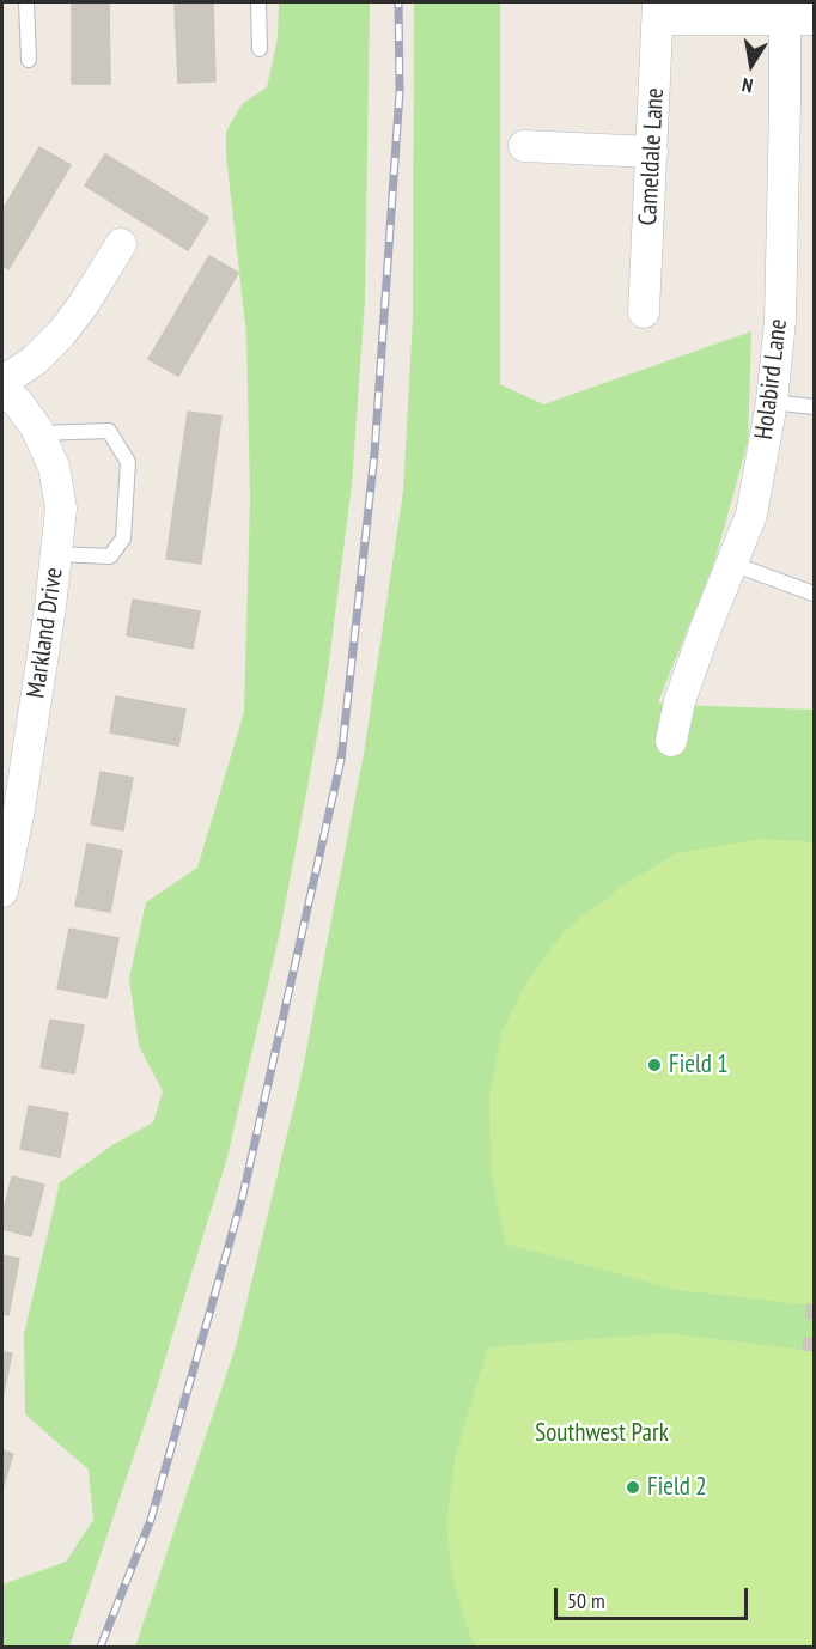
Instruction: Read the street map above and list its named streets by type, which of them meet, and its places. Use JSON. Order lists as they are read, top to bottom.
{
  "streets": {
    "street": ["Cameldale Lane", "Holabird Lane", "Markland Drive"]
  },
  "parks": ["Southwest Park"],
  "places": ["Field 1", "Field 2"],
  "scale_bar": "50 m",
  "north": "bottom"
}
